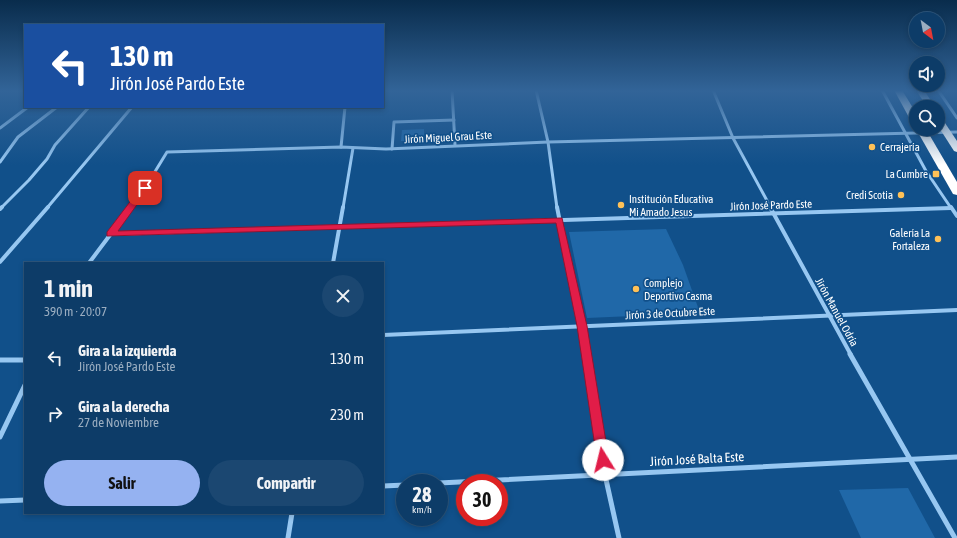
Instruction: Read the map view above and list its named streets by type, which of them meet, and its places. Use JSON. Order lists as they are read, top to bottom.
{
  "streets": {
    "street": [
      "Jirón Miguel Grau Este",
      "Jirón José Pardo Este",
      "Jirón Manuel Odría",
      "Jirón 3 de Octubre Este",
      "Jirón José Balta Este"
    ]
  },
  "crossings": [
    ["Jirón Miguel Grau Este", "Jirón José Pardo Este"],
    ["Jirón Miguel Grau Este", "Jirón Manuel Odría"],
    ["Jirón José Pardo Este", "Jirón Manuel Odría"],
    ["Jirón Manuel Odría", "Jirón 3 de Octubre Este"],
    ["Jirón Manuel Odría", "Jirón José Balta Este"]
  ],
  "places": {
    "other": [
      "Cerrajería",
      "Credi Scotia",
      "Institución Educativa Mi Amado Jesus",
      "Galería La Fortaleza",
      "Complejo Deportivo Casma"
    ],
    "transit": ["La Cumbre"]
  },
  "north": "bottom right",
  "page": {
    "turn": ["130 m", "Jirón José Pardo Este"],
    "heading": ["1 min", "390 m · 20:07"],
    "list": [
      {
        "name": "Gira a la izquierda",
        "note": "Jirón José Pardo Este",
        "value": "130 m"
      },
      {
        "name": "Gira a la derecha",
        "note": "27 de Noviembre",
        "value": "230 m"
      }
    ],
    "buttons": ["Salir", "Compartir"],
    "speed": "28 km/h",
    "limit": "30"
  }
}
